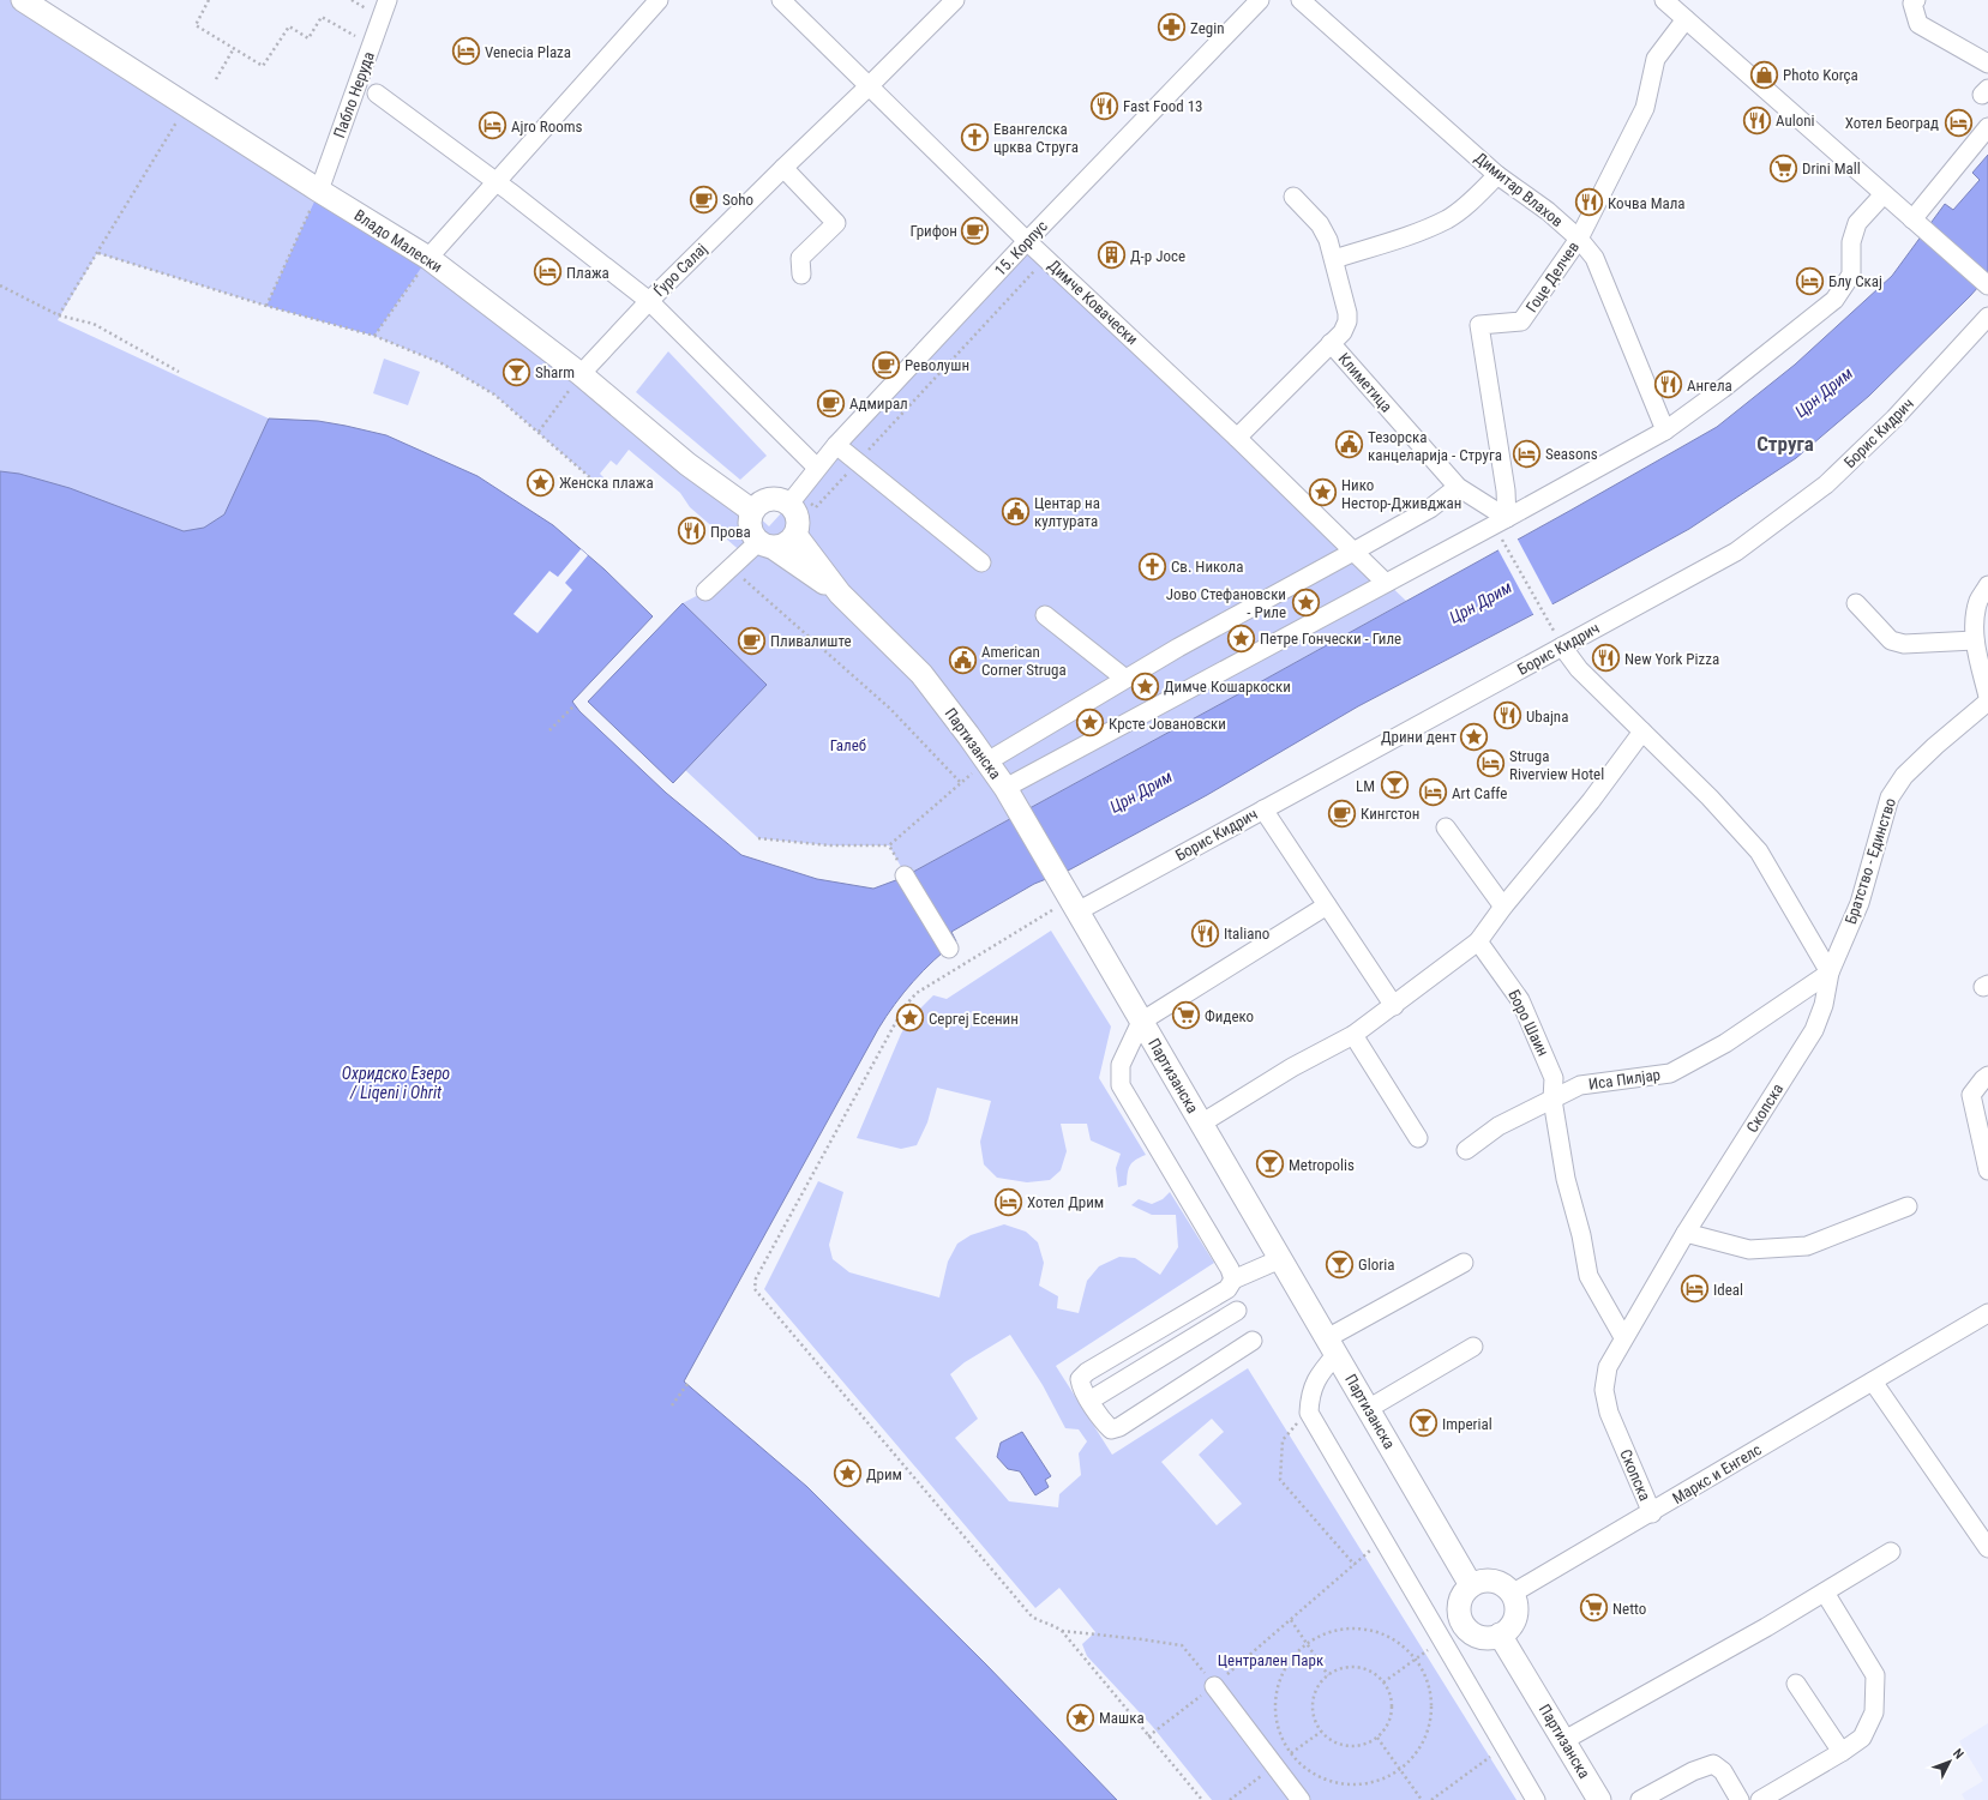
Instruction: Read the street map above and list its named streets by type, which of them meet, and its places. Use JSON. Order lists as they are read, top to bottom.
{
  "streets": {
    "main road": ["Владо Малески", "Партизанска"],
    "street": [
      "Пабло Неруда",
      "Димитар Влахов",
      "15. Корпус",
      "Ѓуро Салај",
      "Гоце Делчев",
      "Димче Ковачески",
      "Климетица",
      "Борис Кидрич",
      "Братство - Единство",
      "Боро Шаин",
      "Иса Пилјар",
      "Скопска",
      "Маркс и Енгелс"
    ]
  },
  "crossings": [
    ["Пабло Неруда", "Владо Малески"],
    ["Димитар Влахов", "Гоце Делчев"],
    ["Владо Малески", "15. Корпус"],
    ["Владо Малески", "Ѓуро Салај"],
    ["Владо Малески", "Партизанска"],
    ["15. Корпус", "Димче Ковачески"],
    ["15. Корпус", "Партизанска"],
    ["Ѓуро Салај", "Димче Ковачески"],
    ["Гоце Делчев", "Климетица"],
    ["Димче Ковачески", "Климетица"],
    ["Борис Кидрич", "Партизанска"],
    ["Партизанска", "Маркс и Енгелс"],
    ["Братство - Единство", "Иса Пилјар"],
    ["Братство - Единство", "Скопска"],
    ["Боро Шаин", "Иса Пилјар"],
    ["Боро Шаин", "Скопска"],
    ["Иса Пилјар", "Скопска"],
    ["Скопска", "Маркс и Енгелс"]
  ],
  "districts": ["Струга"],
  "water": ["Црн Дрим", "Охридско Езеро / Liqeni i Ohrit"],
  "parks": ["Галеб", "Централен Парк"],
  "places": {
    "pharmacy": ["Zegin"],
    "hotel": [
      "Venecia Plaza",
      "Хотел Београд",
      "Ajro Rooms",
      "Плажа",
      "Блу Скај",
      "Seasons",
      "Struga Riverview Hotel",
      "Art Caffe",
      "Хотел Дрим",
      "Ideal"
    ],
    "shop": ["Photo Korça"],
    "restaurant": [
      "Fast Food 13",
      "Auloni",
      "Кочва Мала",
      "Ангела",
      "Прова",
      "New York Pizza",
      "Ubajna",
      "Italiano"
    ],
    "church": ["Евангелска црква Струга", "Св. Никола"],
    "supermarket": ["Drini Mall", "Фидеко", "Netto"],
    "cafe": [
      "Soho",
      "Грифон",
      "Револушн",
      "Адмирал",
      "Пливалиште",
      "Кингстон"
    ],
    "building": ["Д-р Јосе"],
    "bar": [
      "Sharm",
      "LM",
      "Metropolis",
      "Gloria",
      "Imperial"
    ],
    "public building": ["Тезорска канцеларија - Струга", "Центар на културата", "American Corner Struga"],
    "place": [
      "Женска плажа",
      "Нико Нестор-Дживджан",
      "Јово Стефановски - Риле",
      "Петре Гончески - Гиле",
      "Димче Кошаркоски",
      "Крсте Јовановски",
      "Дрини дент",
      "Сергеј Есенин",
      "Дрим",
      "Машка"
    ]
  },
  "north": "top right"
}
